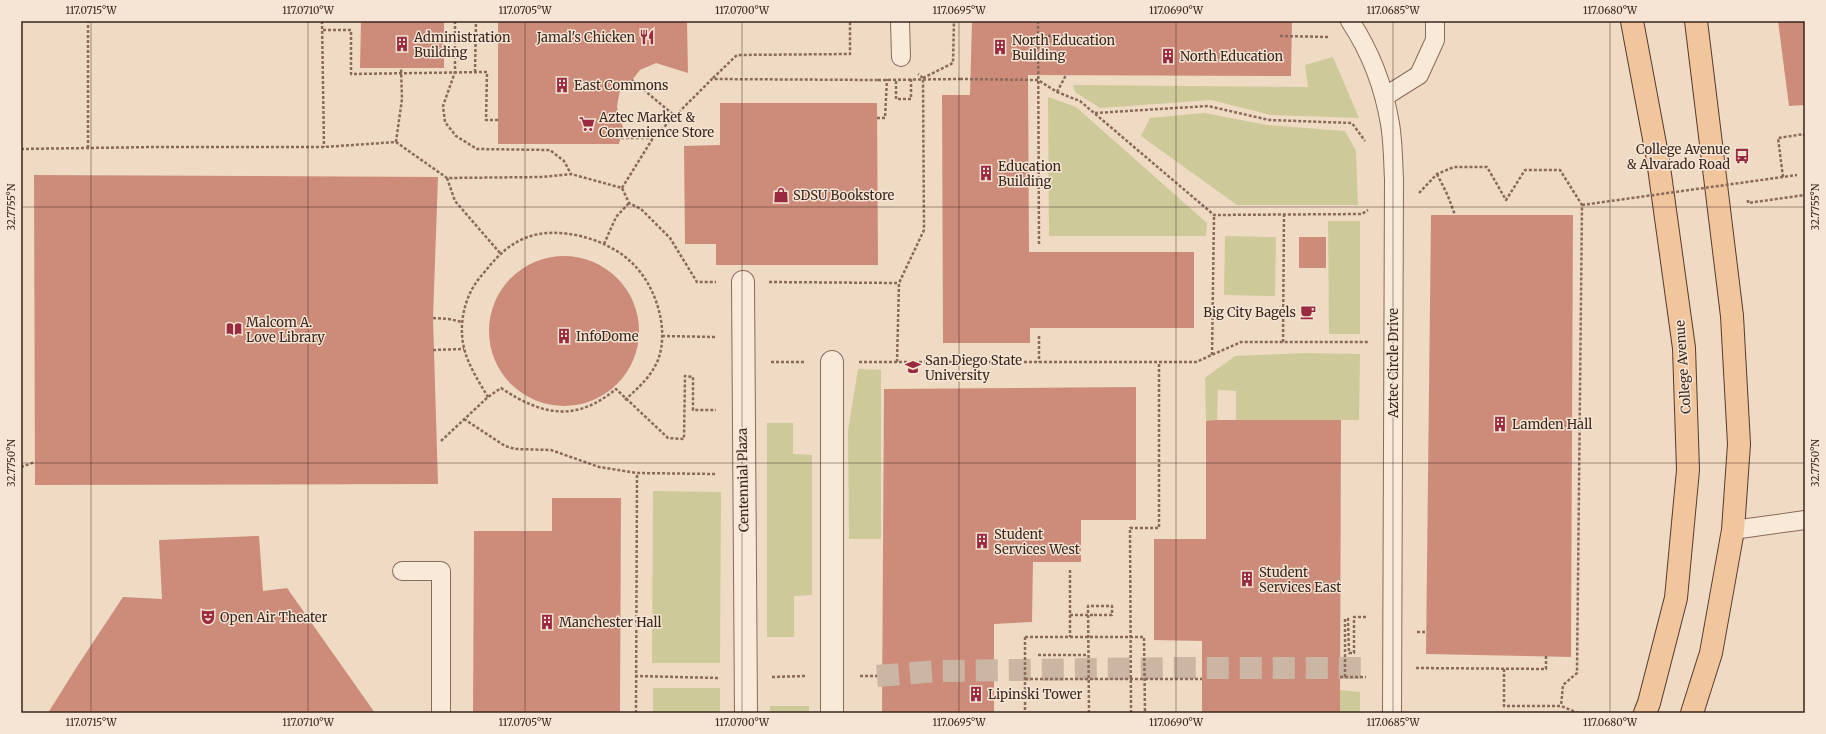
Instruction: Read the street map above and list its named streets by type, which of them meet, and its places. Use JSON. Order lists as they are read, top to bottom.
{
  "streets": {
    "main road": ["College Avenue"],
    "street": ["Centennial Plaza"],
    "lane": ["Aztec Circle Drive"]
  },
  "places": {
    "restaurant": ["Jamal's Chicken"],
    "building": [
      "Administration Building",
      "North Education Building",
      "North Education",
      "East Commons",
      "Education Building",
      "InfoDome",
      "Lamden Hall",
      "Student Services West",
      "Student Services East",
      "Manchester Hall",
      "Lipinski Tower"
    ],
    "supermarket": ["Aztec Market & Convenience Store"],
    "bus stop": ["College Avenue & Alvarado Road"],
    "shop": ["SDSU Bookstore"],
    "cafe": ["Big City Bagels"],
    "library": ["Malcom A. Love Library"],
    "school or university": ["San Diego State University"],
    "theatre": ["Open Air Theater"]
  },
  "coordinates": [
    "117.0715°W",
    "117.0710°W",
    "117.0705°W",
    "117.0700°W",
    "117.0695°W",
    "117.0690°W",
    "117.0685°W",
    "117.0680°W",
    "32.7755°N",
    "32.7750°N"
  ]
}
